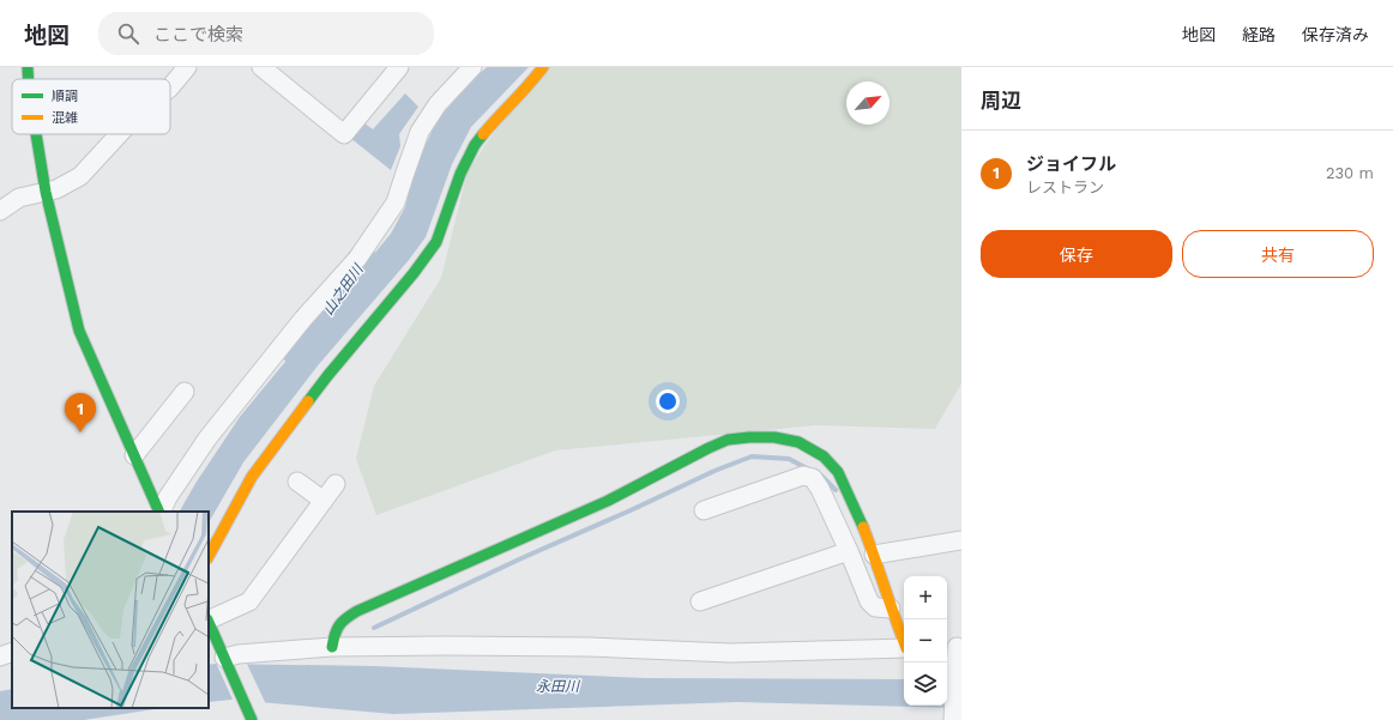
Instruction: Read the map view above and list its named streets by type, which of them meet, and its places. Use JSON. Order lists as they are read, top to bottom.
{
  "water": ["山之田川", "永田川"],
  "legend": ["順調", "混雑"],
  "north": "top right",
  "page": {
    "header": "地図",
    "search": "ここで検索",
    "nav": ["地図", "経路", "保存済み"],
    "heading": "周辺",
    "list": [
      {
        "mark": "1",
        "name": "ジョイフル",
        "note": "レストラン",
        "value": "230 m"
      }
    ],
    "buttons": ["保存", "共有"],
    "pins": "1",
    "map_buttons": ["+", "−"]
  }
}
